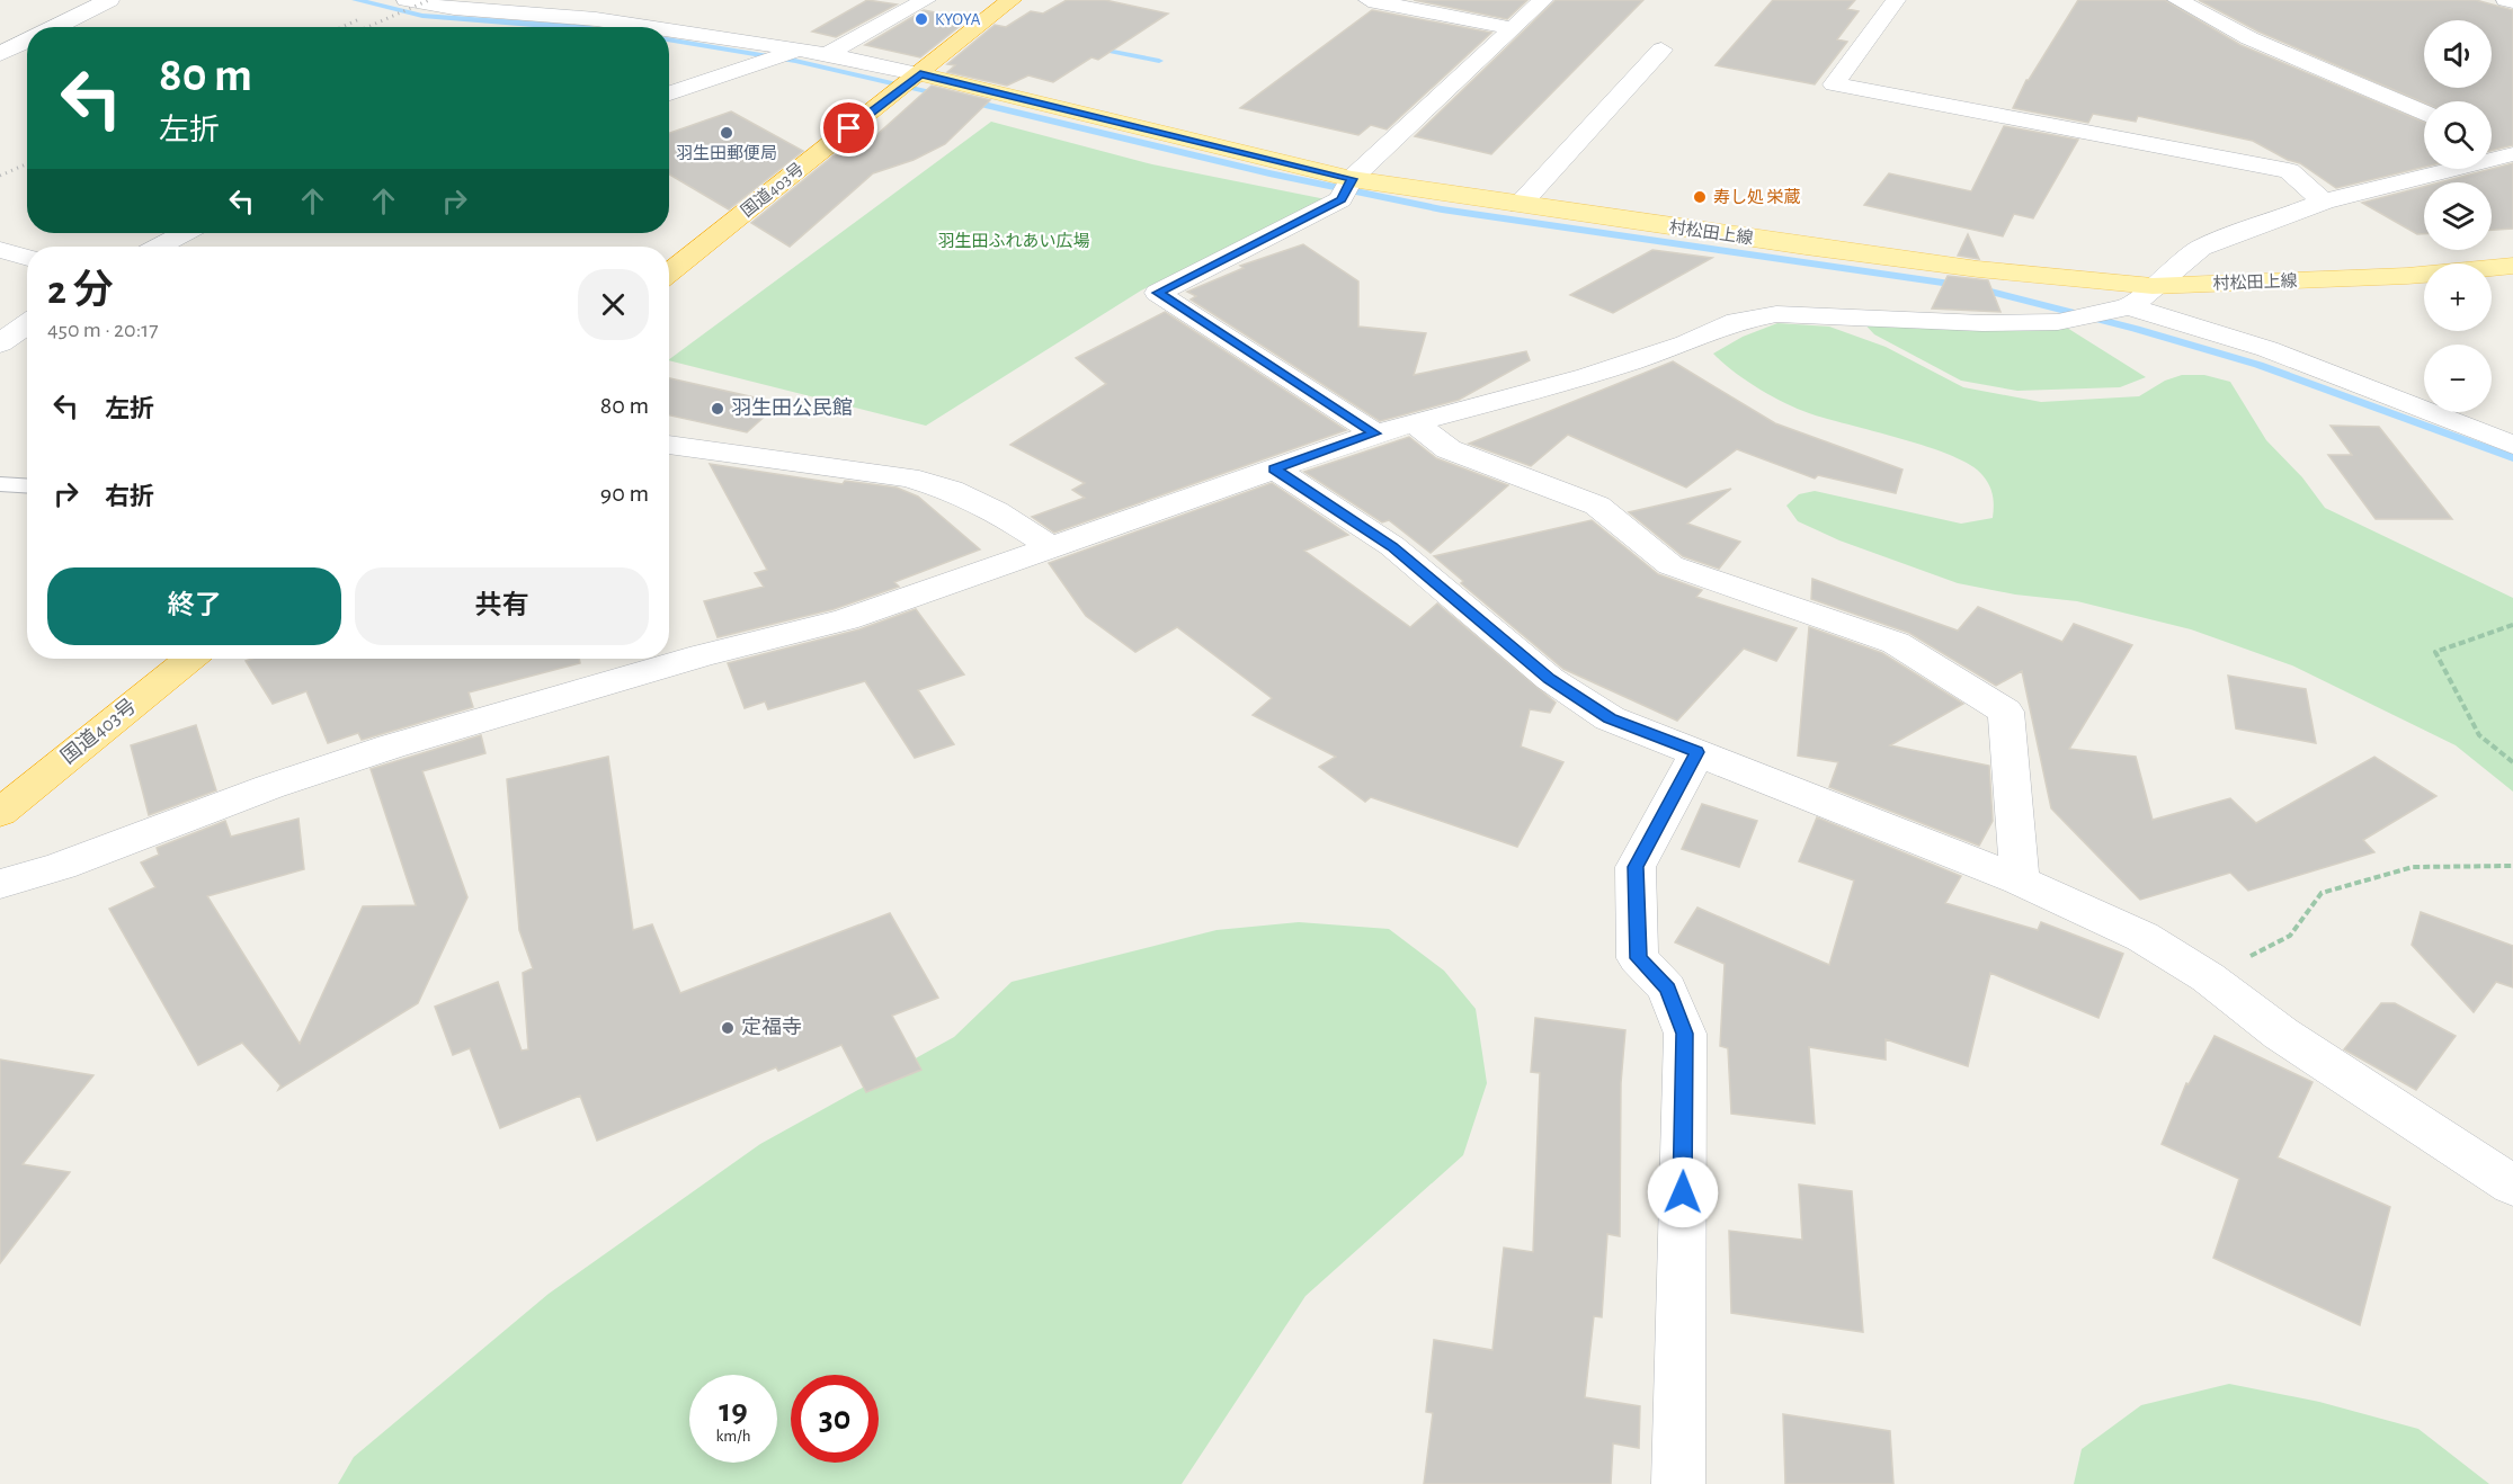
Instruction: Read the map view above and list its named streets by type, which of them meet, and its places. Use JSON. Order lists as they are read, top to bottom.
{
  "streets": {
    "highway": ["国道403号"],
    "main road": ["村松田上線"]
  },
  "crossings": [
    ["国道403号", "村松田上線"]
  ],
  "parks": ["羽生田ふれあい広場"],
  "places": [
    "KYOYA",
    "羽生田郵便局",
    "寿し処 栄蔵",
    "羽生田公民館",
    "定福寺"
  ],
  "page": {
    "map_buttons": ["+", "−"],
    "turn": ["80 m", "左折"],
    "heading": ["2 分", "450 m · 20:17"],
    "list": [
      {
        "name": "左折",
        "value": "80 m"
      },
      {
        "name": "右折",
        "value": "90 m"
      }
    ],
    "buttons": ["終了", "共有"],
    "speed": "19 km/h",
    "limit": "30"
  }
}
